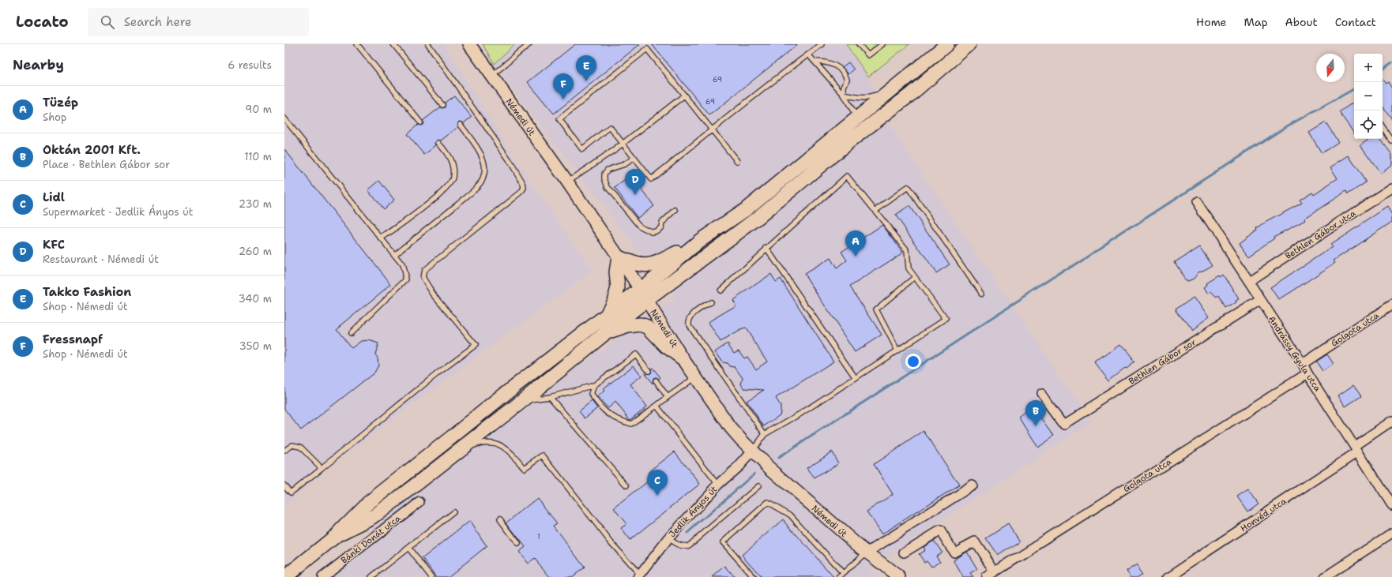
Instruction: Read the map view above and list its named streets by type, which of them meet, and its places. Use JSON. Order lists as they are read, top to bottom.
{
  "streets": {
    "main road": ["Némedi út"],
    "street": [
      "Bethlen Gábor utca",
      "Golgota utca",
      "Andrássy Gyula utca",
      "Bethlen Gábor sor",
      "Jedlik Ányos út",
      "Honvéd utca",
      "Bánki Donát utca"
    ]
  },
  "crossings": [
    ["Némedi út", "Jedlik Ányos út"],
    ["Bethlen Gábor utca", "Andrássy Gyula utca"],
    ["Golgota utca", "Andrássy Gyula utca"],
    ["Andrássy Gyula utca", "Bethlen Gábor sor"],
    ["Andrássy Gyula utca", "Honvéd utca"]
  ],
  "house_numbers": ["69", "69", "1"],
  "north": "bottom",
  "page": {
    "header": "Locato",
    "search": "Search here",
    "nav": [
      "Home",
      "Map",
      "About",
      "Contact"
    ],
    "heading": ["Nearby", "6 results"],
    "map_buttons": ["+", "−"],
    "pins": [
      "E",
      "F",
      "D",
      "A",
      "B",
      "C"
    ],
    "list": [
      {
        "mark": "A",
        "name": "Tüzép",
        "note": "Shop",
        "value": "90 m"
      },
      {
        "mark": "B",
        "name": "Oktán 2001 Kft.",
        "note": "Place · Bethlen Gábor sor",
        "value": "110 m"
      },
      {
        "mark": "C",
        "name": "Lidl",
        "note": "Supermarket · Jedlik Ányos út",
        "value": "230 m"
      },
      {
        "mark": "D",
        "name": "KFC",
        "note": "Restaurant · Némedi út",
        "value": "260 m"
      },
      {
        "mark": "E",
        "name": "Takko Fashion",
        "note": "Shop · Némedi út",
        "value": "340 m"
      },
      {
        "mark": "F",
        "name": "Fressnapf",
        "note": "Shop · Némedi út",
        "value": "350 m"
      }
    ]
  }
}
